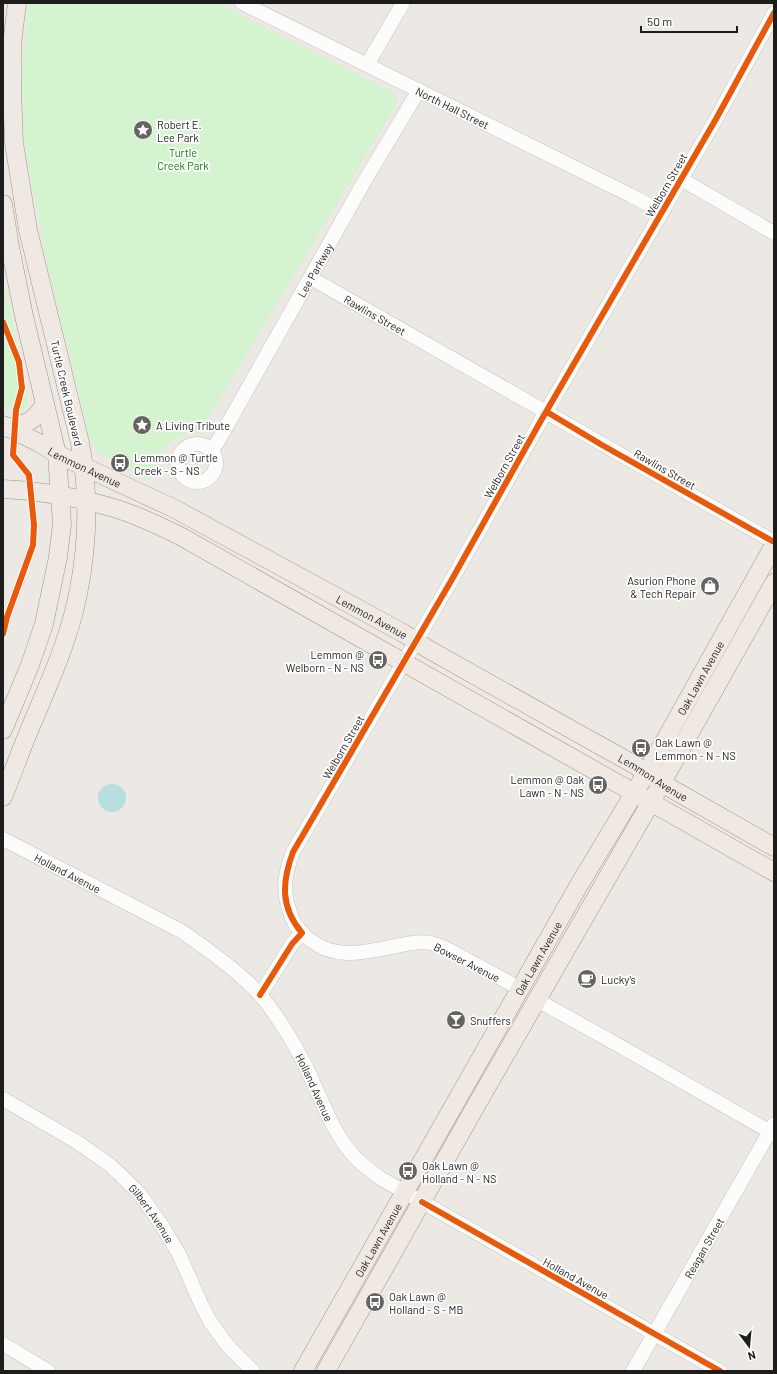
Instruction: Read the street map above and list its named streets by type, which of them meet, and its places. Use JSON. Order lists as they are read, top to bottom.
{
  "streets": {
    "main road": ["Turtle Creek Boulevard", "Lemmon Avenue", "Oak Lawn Avenue"],
    "street": [
      "North Hall Street",
      "Welborn Street",
      "Lee Parkway",
      "Rawlins Street",
      "Holland Avenue",
      "Bowser Avenue",
      "Gilbert Avenue",
      "Reagan Street"
    ]
  },
  "crossings": [
    ["North Hall Street", "Welborn Street"],
    ["North Hall Street", "Lee Parkway"],
    ["Welborn Street", "Rawlins Street"],
    ["Welborn Street", "Lemmon Avenue"],
    ["Welborn Street", "Bowser Avenue"],
    ["Lee Parkway", "Rawlins Street"],
    ["Turtle Creek Boulevard", "Lemmon Avenue"],
    ["Lemmon Avenue", "Oak Lawn Avenue"],
    ["Oak Lawn Avenue", "Holland Avenue"],
    ["Oak Lawn Avenue", "Bowser Avenue"],
    ["Holland Avenue", "Reagan Street"]
  ],
  "parks": ["Turtle Creek Park"],
  "places": {
    "place": ["Robert E. Lee Park", "A Living Tribute"],
    "bus stop": [
      "Lemmon @ Turtle Creek - S - NS",
      "Lemmon @ Welborn - N - NS",
      "Oak Lawn @ Lemmon - N - NS",
      "Lemmon @ Oak Lawn - N - NS",
      "Oak Lawn @ Holland - N - NS",
      "Oak Lawn @ Holland - S - MB"
    ],
    "shop": ["Asurion Phone & Tech Repair"],
    "cafe": ["Lucky's"],
    "bar": ["Snuffers"]
  },
  "scale_bar": "50 m",
  "north": "bottom"
}
